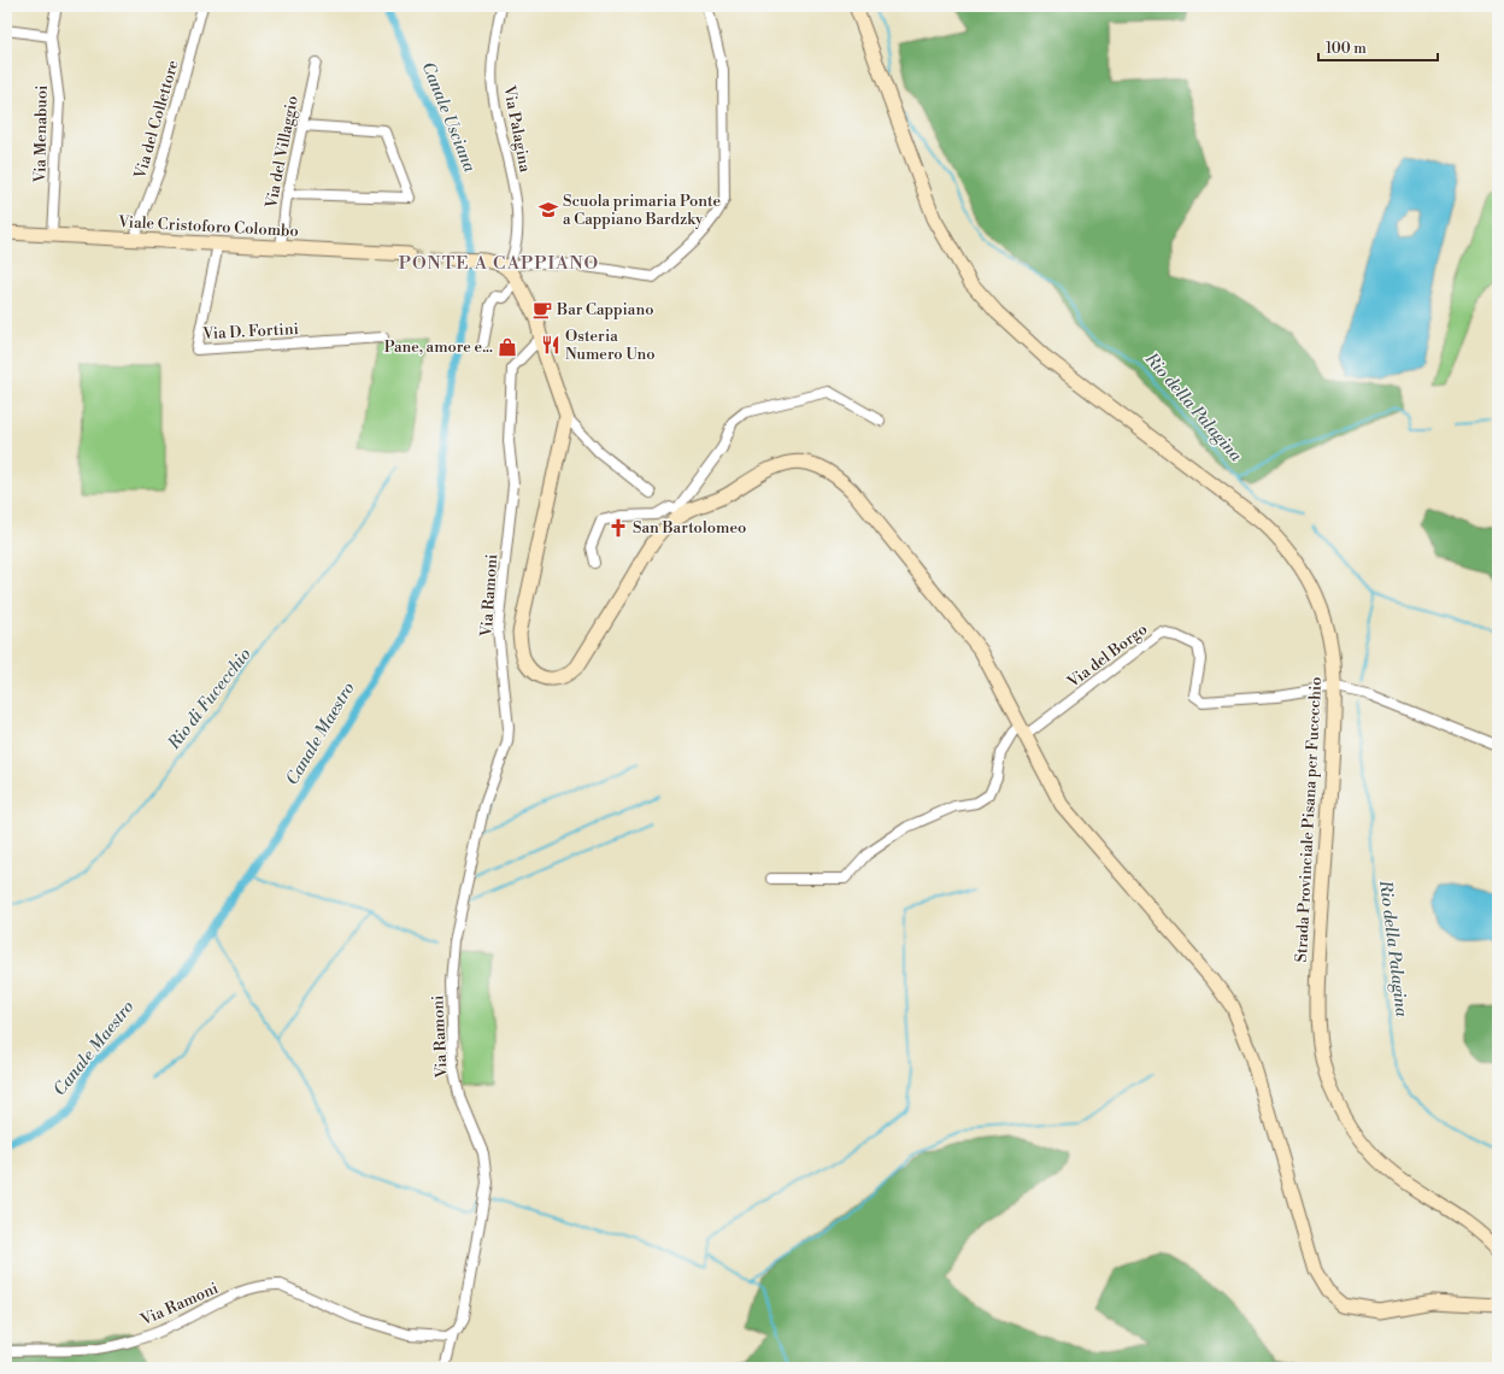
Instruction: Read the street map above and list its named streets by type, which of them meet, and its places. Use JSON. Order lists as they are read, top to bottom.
{
  "streets": {
    "street": [
      "Via del Collettore",
      "Via Palagina",
      "Via Menabuoi",
      "Via del Villaggio",
      "Viale Cristoforo Colombo",
      "Via D. Fortini",
      "Via Ramoni",
      "Via del Borgo",
      "Strada Provinciale Pisana per Fucecchio"
    ]
  },
  "crossings": [
    ["Via del Collettore", "Viale Cristoforo Colombo"],
    ["Via Menabuoi", "Viale Cristoforo Colombo"],
    ["Via del Villaggio", "Viale Cristoforo Colombo"],
    ["Viale Cristoforo Colombo", "Via D. Fortini"],
    ["Via del Borgo", "Strada Provinciale Pisana per Fucecchio"]
  ],
  "districts": ["PONTE A CAPPIANO"],
  "water": [
    "Canale Usciana",
    "Rio della Palagina",
    "Rio di Fucecchio",
    "Canale Maestro"
  ],
  "places": {
    "school or university": ["Scuola primaria Ponte a Cappiano Bardzky"],
    "cafe": ["Bar Cappiano"],
    "restaurant": ["Osteria Numero Uno"],
    "shop": ["Pane, amore e..."],
    "church": ["San Bartolomeo"]
  },
  "scale_bar": "100 m"
}
